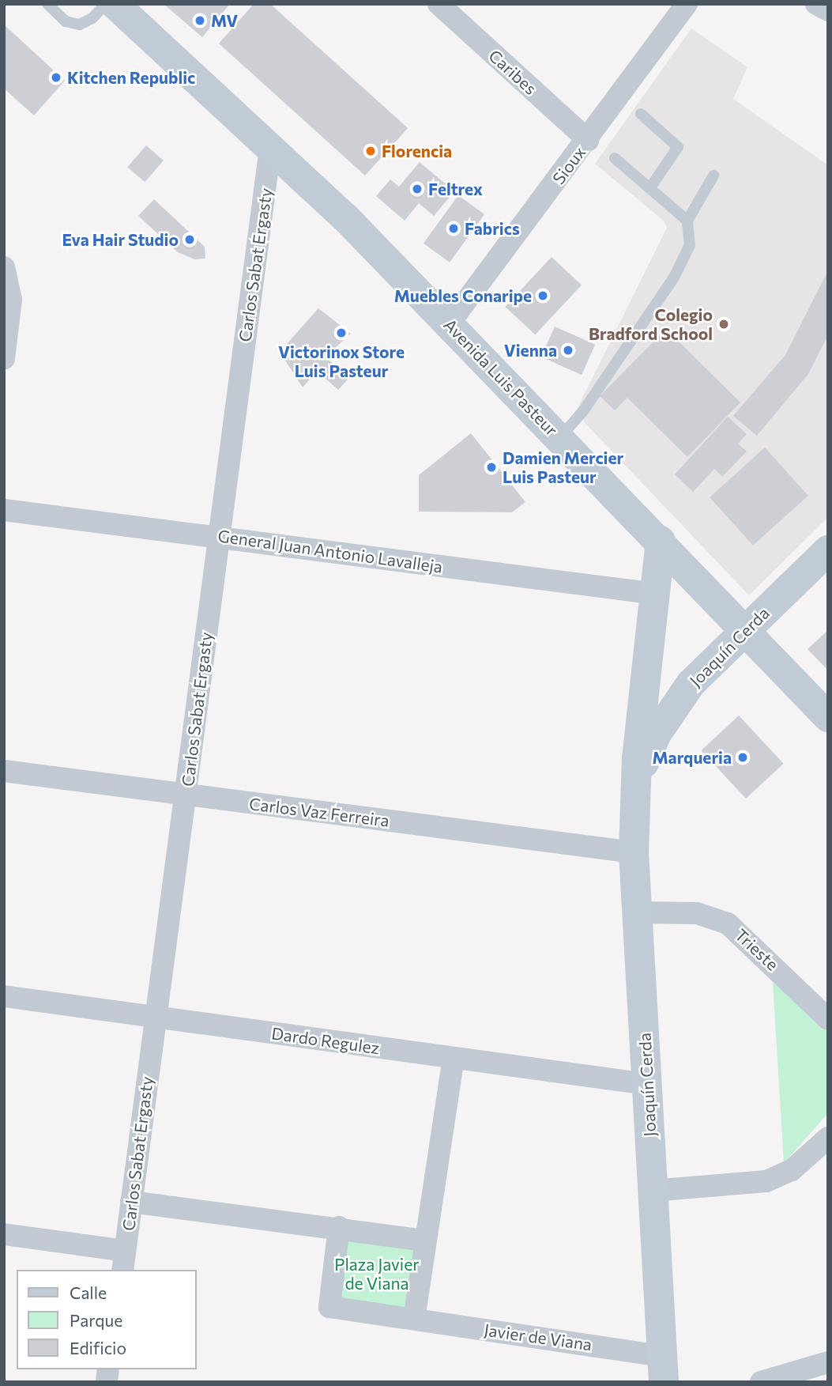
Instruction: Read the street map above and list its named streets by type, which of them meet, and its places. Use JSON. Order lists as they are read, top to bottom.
{
  "streets": {
    "street": [
      "Caribes",
      "Sioux",
      "Carlos Sabat Ergasty",
      "Avenida Luis Pasteur",
      "General Juan Antonio Lavalleja",
      "Joaquín Cerda",
      "Carlos Vaz Ferreira",
      "Trieste",
      "Dardo Regulez",
      "Javier de Viana"
    ]
  },
  "crossings": [
    ["Caribes", "Sioux"],
    ["Sioux", "Avenida Luis Pasteur"],
    ["Carlos Sabat Ergasty", "Avenida Luis Pasteur"],
    ["Carlos Sabat Ergasty", "General Juan Antonio Lavalleja"],
    ["Carlos Sabat Ergasty", "Carlos Vaz Ferreira"],
    ["Carlos Sabat Ergasty", "Dardo Regulez"],
    ["Avenida Luis Pasteur", "Joaquín Cerda"],
    ["General Juan Antonio Lavalleja", "Joaquín Cerda"],
    ["Joaquín Cerda", "Carlos Vaz Ferreira"],
    ["Joaquín Cerda", "Trieste"],
    ["Joaquín Cerda", "Dardo Regulez"],
    ["Joaquín Cerda", "Javier de Viana"]
  ],
  "parks": ["Plaza Javier de Viana"],
  "places": [
    "MV",
    "Kitchen Republic",
    "Florencia",
    "Feltrex",
    "Fabrics",
    "Eva Hair Studio",
    "Muebles Conaripe",
    "Colegio Bradford School",
    "Victorinox Store Luis Pasteur",
    "Vienna",
    "Damien Mercier Luis Pasteur",
    "Marqueria"
  ],
  "legend": ["Calle", "Parque", "Edificio"]
}
